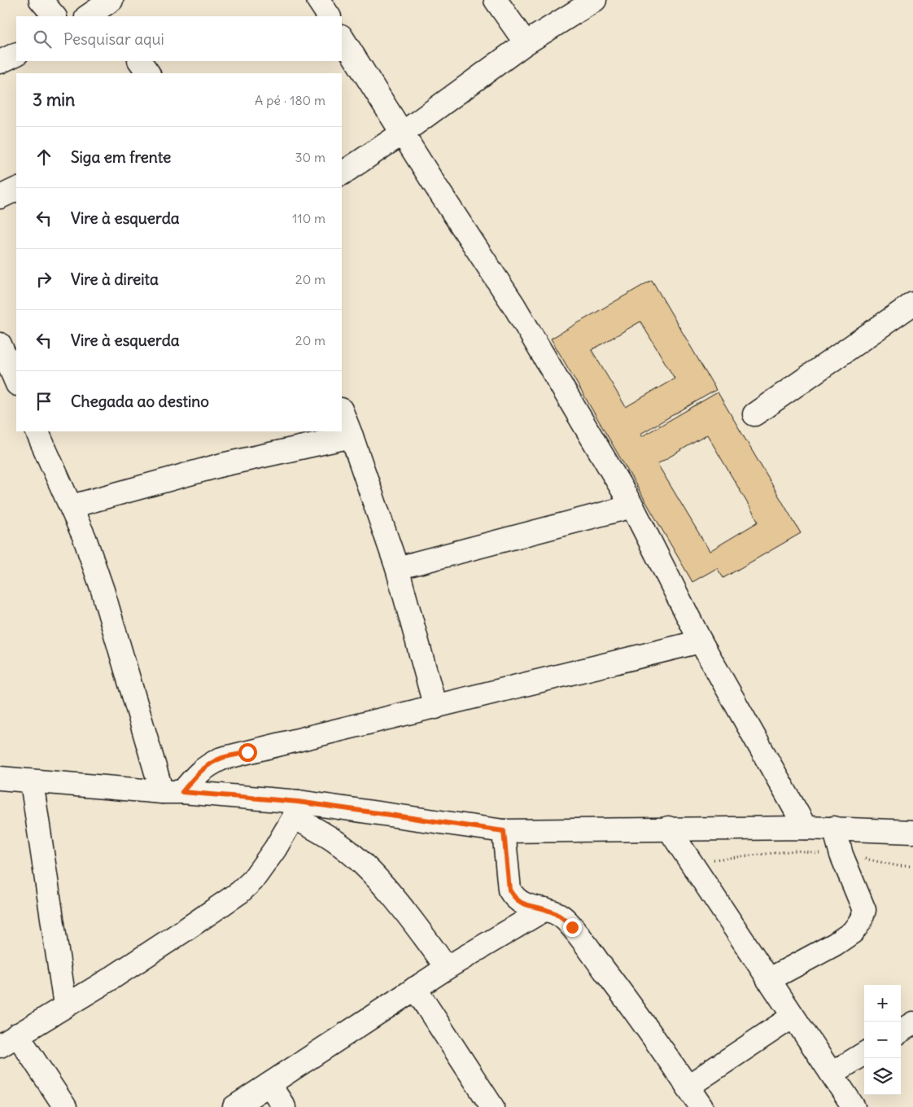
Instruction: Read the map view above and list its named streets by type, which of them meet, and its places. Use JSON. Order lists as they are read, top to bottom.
{
  "page": {
    "search": "Pesquisar aqui",
    "heading": ["3 min", "A pé · 180 m"],
    "list": [
      ["Siga em frente", "30 m"],
      ["Vire à esquerda", "110 m"],
      ["Vire à direita", "20 m"],
      ["Vire à esquerda", "20 m"],
      "Chegada ao destino"
    ],
    "map_buttons": ["+", "−"]
  }
}
